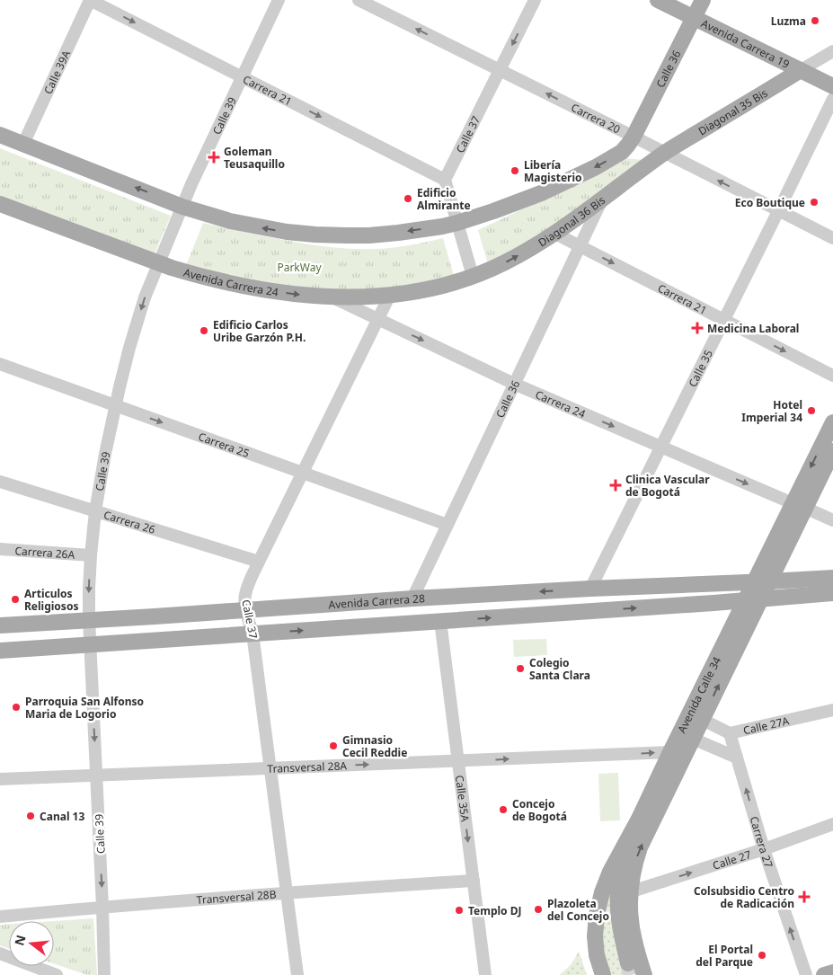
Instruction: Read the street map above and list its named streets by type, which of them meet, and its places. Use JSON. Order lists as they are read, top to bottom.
{
  "streets": {
    "main road": [
      "Avenida Carrera 19",
      "Calle 36",
      "Diagonal 35 Bis",
      "Diagonal 36 Bis",
      "Avenida Carrera 24",
      "Avenida Carrera 28",
      "Avenida Calle 34"
    ],
    "street": [
      "Calle 39A",
      "Carrera 21",
      "Calle 39",
      "Carrera 20",
      "Calle 37",
      "Calle 35",
      "Carrera 24",
      "Carrera 25",
      "Carrera 26",
      "Carrera 26A",
      "Calle 27A",
      "Transversal 28A",
      "Calle 35A",
      "Carrera 27",
      "Calle 27",
      "Transversal 28B"
    ]
  },
  "crossings": [
    ["Avenida Carrera 19", "Calle 36"],
    ["Avenida Carrera 19", "Diagonal 35 Bis"],
    ["Calle 36", "Carrera 21"],
    ["Calle 36", "Carrera 20"],
    ["Calle 36", "Diagonal 36 Bis"],
    ["Calle 36", "Carrera 24"],
    ["Calle 36", "Carrera 25"],
    ["Calle 36", "Avenida Carrera 28"],
    ["Calle 39A", "Carrera 21"],
    ["Carrera 21", "Calle 39"],
    ["Carrera 21", "Calle 37"],
    ["Carrera 21", "Diagonal 36 Bis"],
    ["Carrera 21", "Calle 35"],
    ["Diagonal 35 Bis", "Carrera 20"],
    ["Diagonal 35 Bis", "Diagonal 36 Bis"],
    ["Calle 39", "Avenida Carrera 24"],
    ["Calle 39", "Carrera 25"],
    ["Calle 39", "Carrera 26"],
    ["Calle 39", "Carrera 26A"],
    ["Calle 39", "Avenida Carrera 28"],
    ["Calle 39", "Transversal 28A"],
    ["Calle 39", "Transversal 28B"],
    ["Carrera 20", "Calle 37"],
    ["Carrera 20", "Diagonal 36 Bis"],
    ["Carrera 20", "Calle 35"],
    ["Calle 37", "Avenida Carrera 24"],
    ["Calle 37", "Carrera 24"],
    ["Calle 37", "Carrera 25"],
    ["Calle 37", "Carrera 26"],
    ["Calle 37", "Avenida Carrera 28"],
    ["Calle 37", "Transversal 28A"],
    ["Calle 37", "Transversal 28B"],
    ["Diagonal 36 Bis", "Avenida Carrera 24"],
    ["Avenida Carrera 24", "Carrera 24"],
    ["Calle 35", "Carrera 24"],
    ["Calle 35", "Avenida Carrera 28"],
    ["Carrera 24", "Avenida Calle 34"],
    ["Avenida Carrera 28", "Avenida Calle 34"],
    ["Avenida Calle 34", "Calle 27A"],
    ["Avenida Calle 34", "Transversal 28A"],
    ["Avenida Calle 34", "Calle 27"],
    ["Calle 27A", "Carrera 27"],
    ["Transversal 28A", "Calle 35A"],
    ["Calle 35A", "Transversal 28B"],
    ["Carrera 27", "Calle 27"]
  ],
  "one_way": [
    "Carrera 21",
    "Calle 39",
    "Carrera 20",
    "Carrera 24",
    "Carrera 25",
    "Transversal 28A",
    "Carrera 27",
    "Calle 27"
  ],
  "parks": ["ParkWay"],
  "places": {
    "other": [
      "Luzma",
      "Libería Magisterio",
      "Edificio Almirante",
      "Eco Boutique",
      "Edificio Carlos Uribe Garzón P.H.",
      "Hotel Imperial 34",
      "Articulos Religiosos",
      "Colegio Santa Clara",
      "Parroquia San Alfonso Maria de Logorio",
      "Gimnasio Cecil Reddie",
      "Concejo de Bogotá",
      "Canal 13",
      "Plazoleta del Concejo",
      "Templo DJ",
      "El Portal del Parque"
    ],
    "health": [
      "Goleman Teusaquillo",
      "Medicina Laboral",
      "Clinica Vascular de Bogotá",
      "Colsubsidio Centro de Radicación"
    ]
  },
  "north": "left"
}
